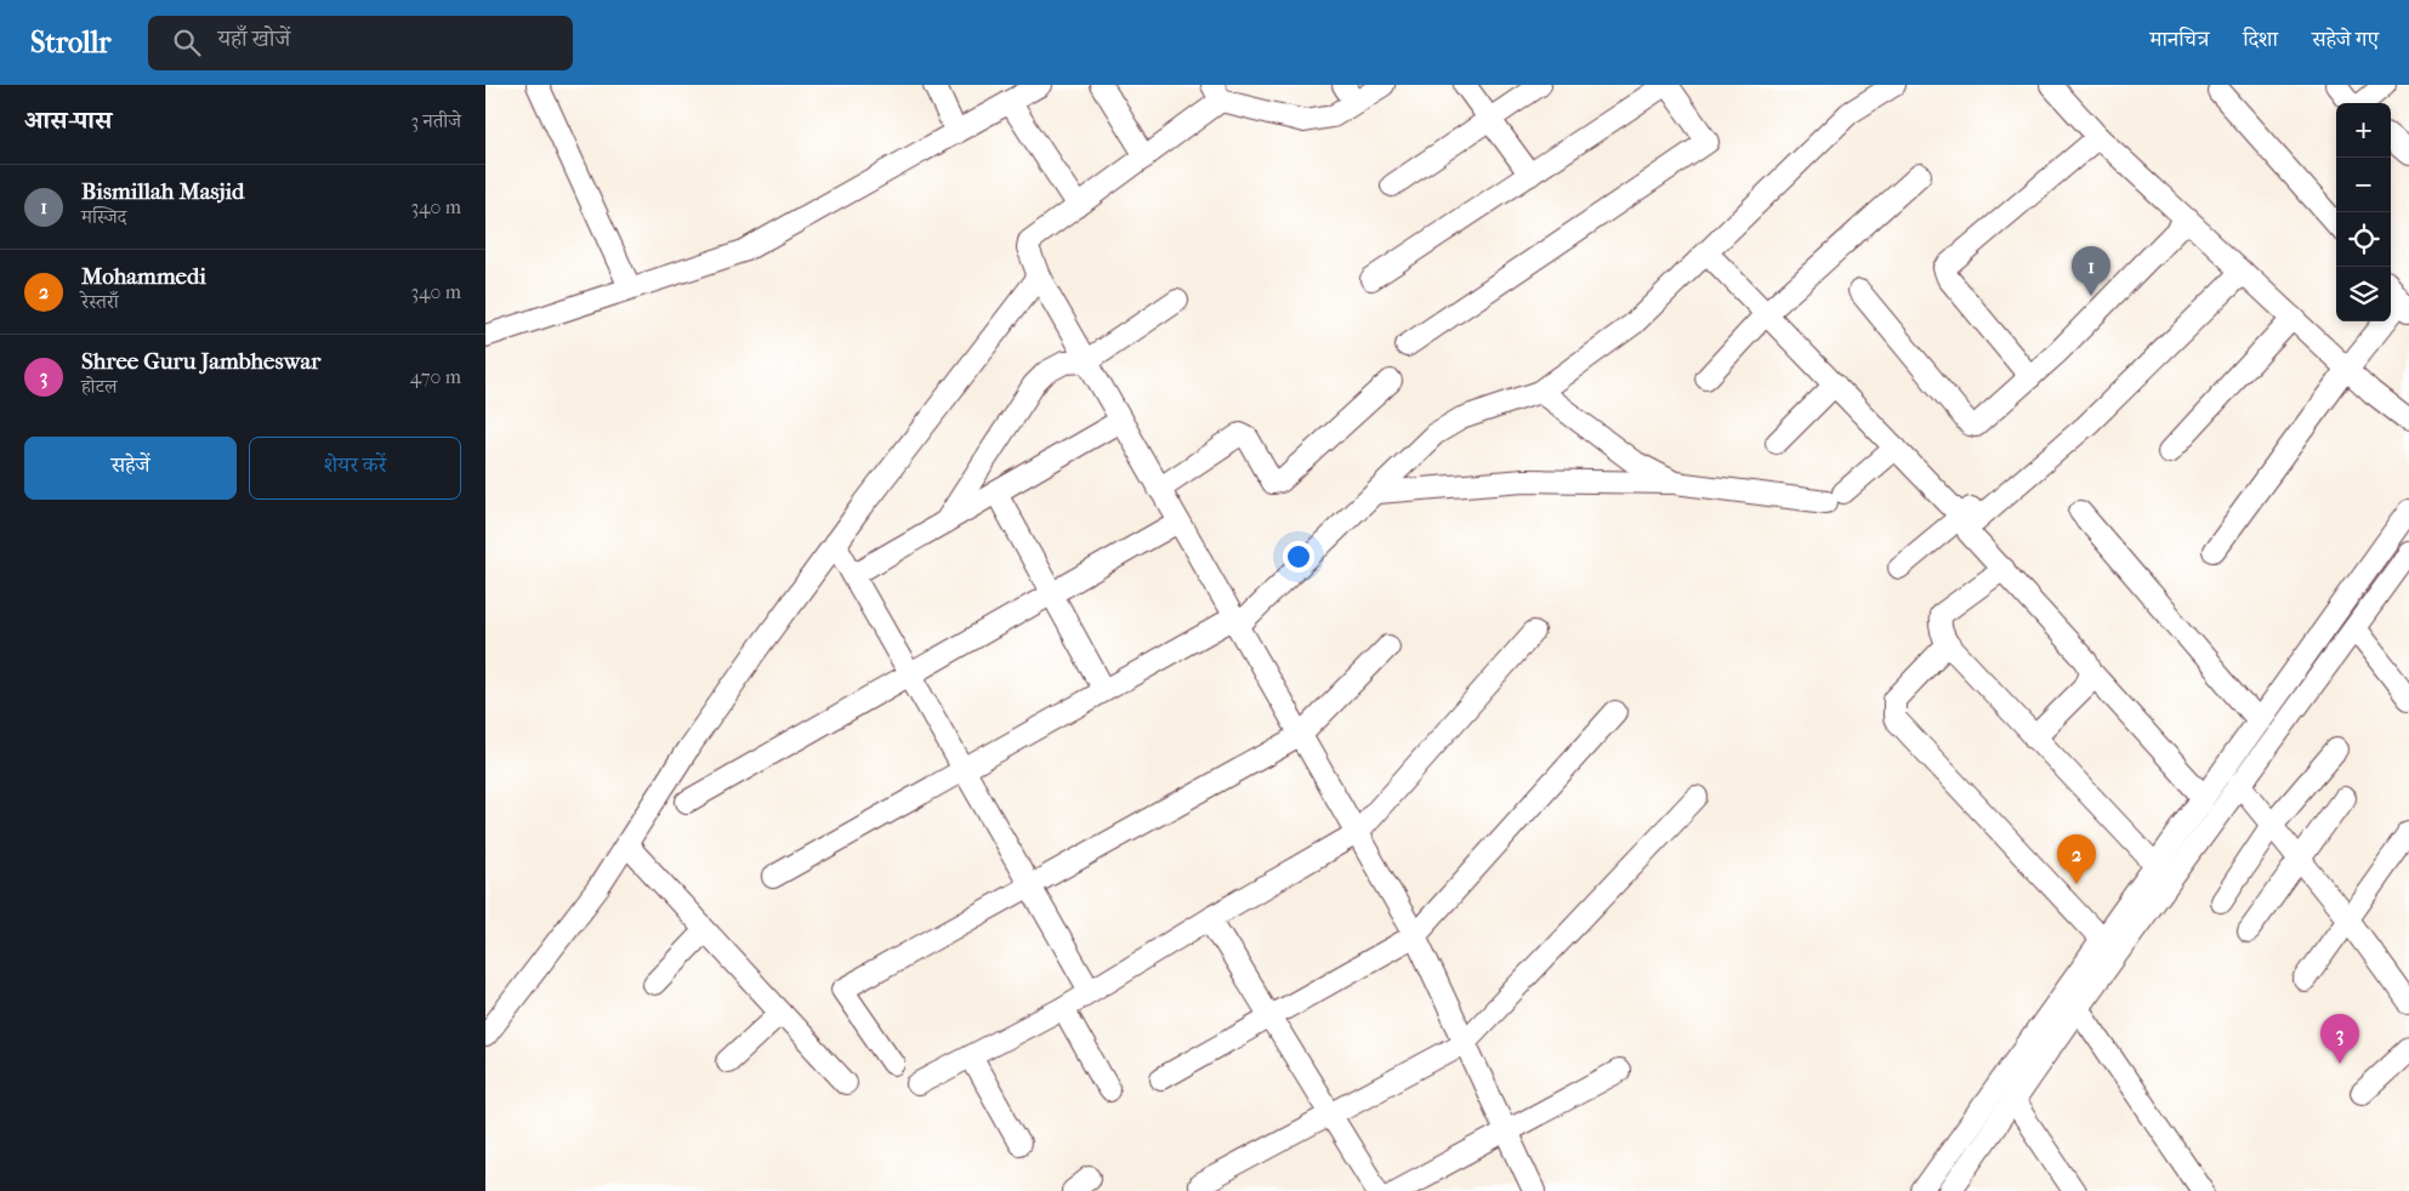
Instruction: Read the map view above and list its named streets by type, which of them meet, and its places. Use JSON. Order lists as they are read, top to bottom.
{
  "page": {
    "header": "Strollr",
    "search": "यहाँ खोजें",
    "nav": ["मानचित्र", "दिशा", "सहेजे गए"],
    "heading": ["आस-पास", "3 नतीजे"],
    "map_buttons": ["+", "−"],
    "list": [
      {
        "mark": "1",
        "name": "Bismillah Masjid",
        "note": "मस्जिद",
        "value": "340 m"
      },
      {
        "mark": "2",
        "name": "Mohammedi",
        "note": "रेस्तराँ",
        "value": "340 m"
      },
      {
        "mark": "3",
        "name": "Shree Guru Jambheswar",
        "note": "होटल",
        "value": "470 m"
      }
    ],
    "pins": ["1", "2", "3"],
    "buttons": ["सहेजें", "शेयर करें"]
  }
}
